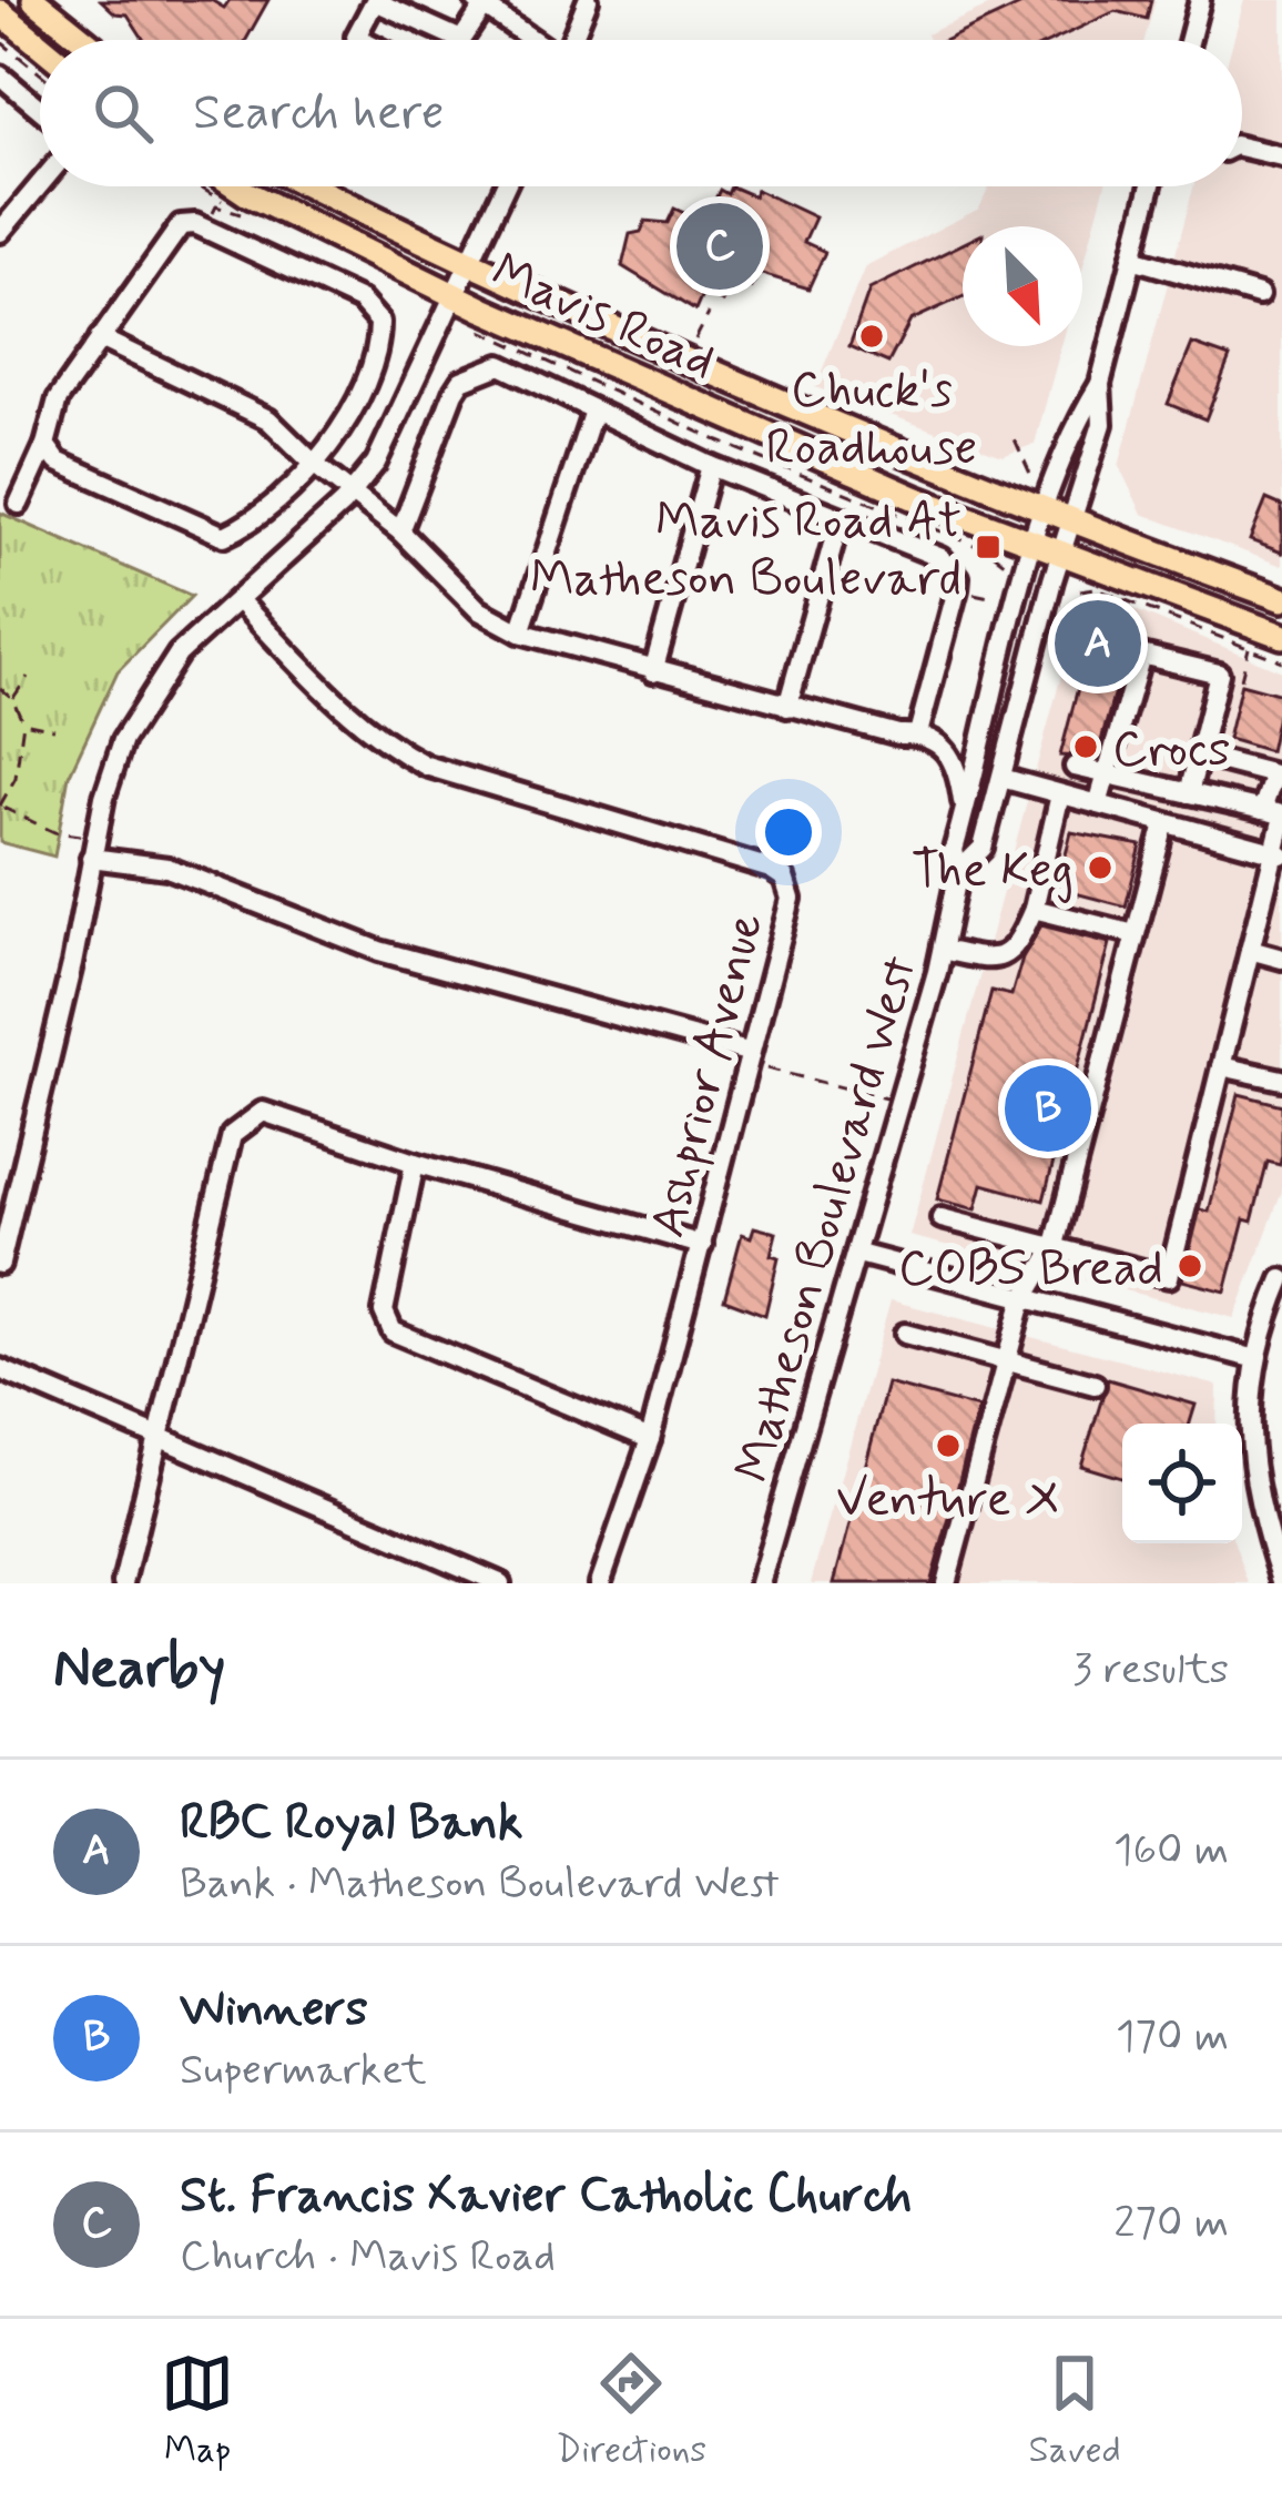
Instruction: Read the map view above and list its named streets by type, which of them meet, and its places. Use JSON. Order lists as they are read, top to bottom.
{
  "streets": {
    "main road": ["Mavis Road"],
    "street": ["Ashprior Avenue", "Matheson Boulevard West"]
  },
  "crossings": [
    ["Mavis Road", "Matheson Boulevard West"]
  ],
  "places": {
    "other": [
      "Chuck's Roadhouse",
      "Crocs",
      "The Keg",
      "COBS Bread",
      "Venture X"
    ],
    "transit": ["Mavis Road At Matheson Boulevard"]
  },
  "north": "bottom right",
  "page": {
    "search": "Search here",
    "pins": ["C", "A", "B"],
    "heading": ["Nearby", "3 results"],
    "list": [
      {
        "mark": "A",
        "name": "RBC Royal Bank",
        "note": "Bank · Matheson Boulevard West",
        "value": "160 m"
      },
      {
        "mark": "B",
        "name": "Winners",
        "note": "Supermarket",
        "value": "170 m"
      },
      {
        "mark": "C",
        "name": "St. Francis Xavier Catholic Church",
        "note": "Church · Mavis Road",
        "value": "270 m"
      }
    ],
    "nav": ["Map", "Directions", "Saved"]
  }
}
